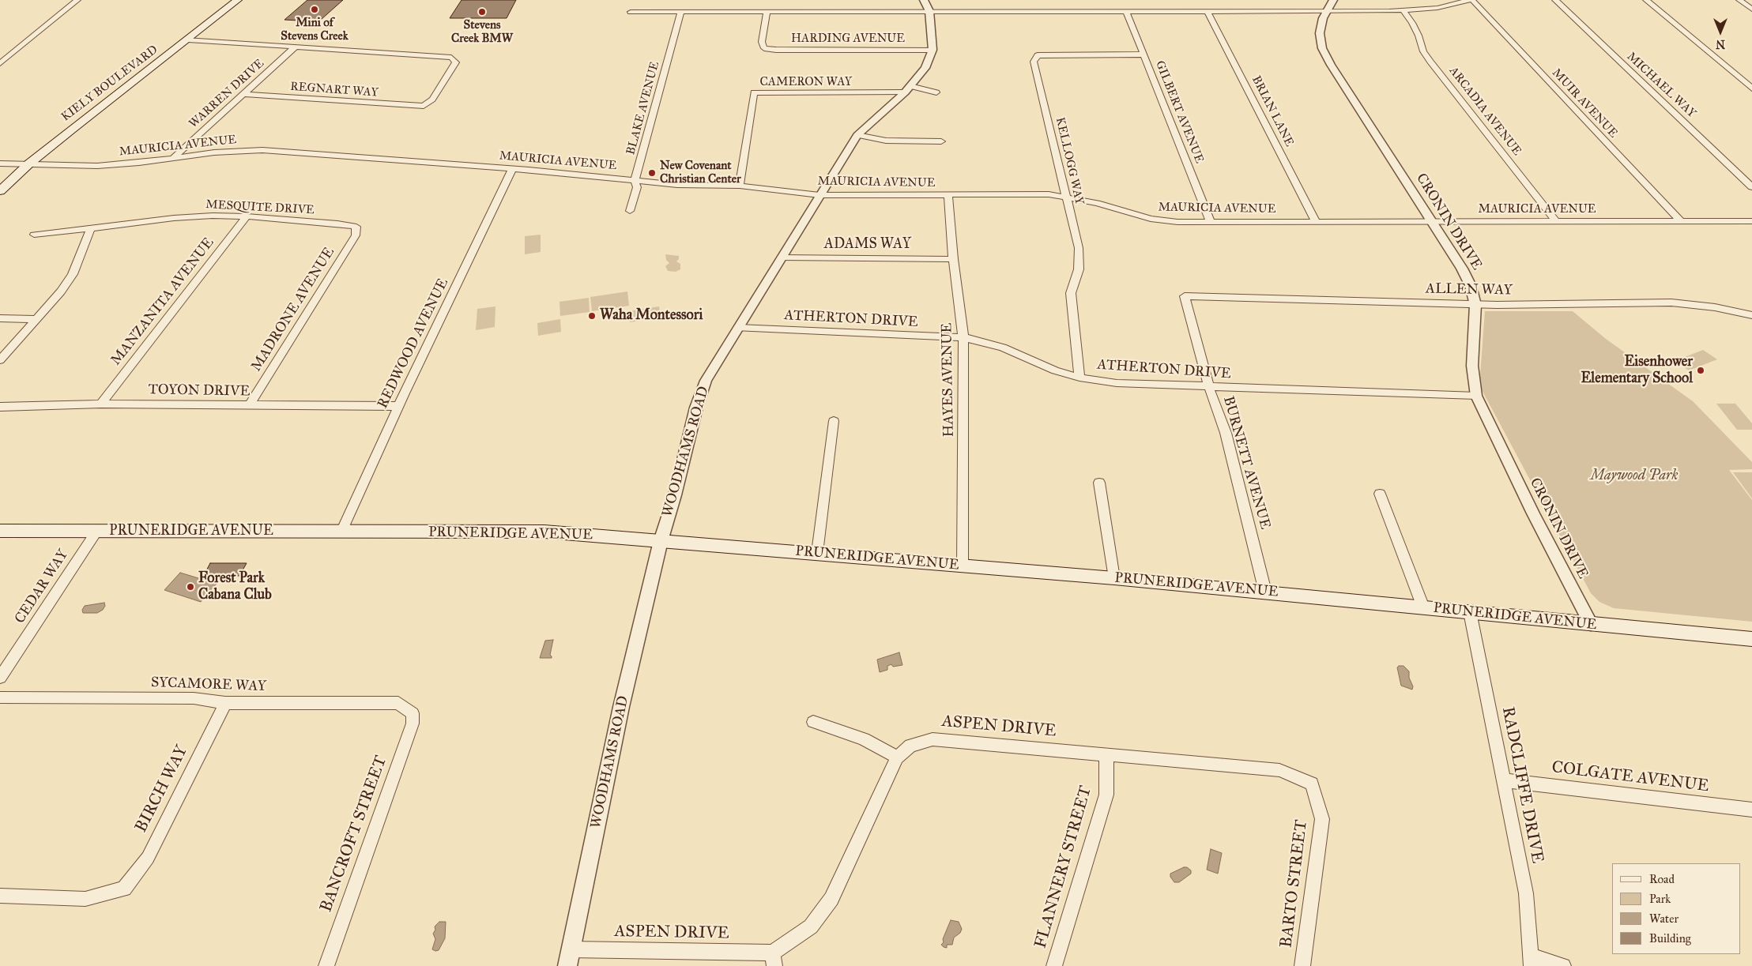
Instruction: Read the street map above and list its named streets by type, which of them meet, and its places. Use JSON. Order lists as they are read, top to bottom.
{
  "streets": {
    "main road": ["KIELY BOULEVARD", "PRUNERIDGE AVENUE"],
    "street": [
      "HARDING AVENUE",
      "CAMERON WAY",
      "MICHAEL WAY",
      "REGNART WAY",
      "WARREN DRIVE",
      "MUIR AVENUE",
      "BLAKE AVENUE",
      "BRIAN LANE",
      "ARCADIA AVENUE",
      "GILBERT AVENUE",
      "MAURICIA AVENUE",
      "KELLOGG WAY",
      "MESQUITE DRIVE",
      "CRONIN DRIVE",
      "ADAMS WAY",
      "ALLEN WAY",
      "MANZANITA AVENUE",
      "MADRONE AVENUE",
      "ATHERTON DRIVE",
      "REDWOOD AVENUE",
      "HAYES AVENUE",
      "TOYON DRIVE",
      "WOODHAMS ROAD",
      "BURNETT AVENUE",
      "CEDAR WAY",
      "SYCAMORE WAY",
      "ASPEN DRIVE",
      "COLGATE AVENUE",
      "RADCLIFFE DRIVE",
      "BIRCH WAY",
      "BANCROFT STREET",
      "FLANNERY STREET",
      "BARTO STREET"
    ]
  },
  "crossings": [
    ["HARDING AVENUE", "WOODHAMS ROAD"],
    ["CAMERON WAY", "MAURICIA AVENUE"],
    ["CAMERON WAY", "WOODHAMS ROAD"],
    ["KIELY BOULEVARD", "MAURICIA AVENUE"],
    ["REGNART WAY", "WARREN DRIVE"],
    ["WARREN DRIVE", "MAURICIA AVENUE"],
    ["MUIR AVENUE", "MAURICIA AVENUE"],
    ["BLAKE AVENUE", "MAURICIA AVENUE"],
    ["BRIAN LANE", "MAURICIA AVENUE"],
    ["ARCADIA AVENUE", "MAURICIA AVENUE"],
    ["GILBERT AVENUE", "MAURICIA AVENUE"],
    ["GILBERT AVENUE", "KELLOGG WAY"],
    ["MAURICIA AVENUE", "KELLOGG WAY"],
    ["MAURICIA AVENUE", "CRONIN DRIVE"],
    ["MAURICIA AVENUE", "REDWOOD AVENUE"],
    ["MAURICIA AVENUE", "HAYES AVENUE"],
    ["MAURICIA AVENUE", "WOODHAMS ROAD"],
    ["KELLOGG WAY", "ATHERTON DRIVE"],
    ["MESQUITE DRIVE", "MANZANITA AVENUE"],
    ["MESQUITE DRIVE", "MADRONE AVENUE"],
    ["CRONIN DRIVE", "ALLEN WAY"],
    ["CRONIN DRIVE", "ATHERTON DRIVE"],
    ["CRONIN DRIVE", "PRUNERIDGE AVENUE"],
    ["ADAMS WAY", "HAYES AVENUE"],
    ["ADAMS WAY", "WOODHAMS ROAD"],
    ["ALLEN WAY", "BURNETT AVENUE"],
    ["MANZANITA AVENUE", "TOYON DRIVE"],
    ["MADRONE AVENUE", "TOYON DRIVE"],
    ["ATHERTON DRIVE", "HAYES AVENUE"],
    ["ATHERTON DRIVE", "WOODHAMS ROAD"],
    ["ATHERTON DRIVE", "BURNETT AVENUE"],
    ["REDWOOD AVENUE", "TOYON DRIVE"],
    ["REDWOOD AVENUE", "PRUNERIDGE AVENUE"],
    ["HAYES AVENUE", "PRUNERIDGE AVENUE"],
    ["WOODHAMS ROAD", "PRUNERIDGE AVENUE"],
    ["WOODHAMS ROAD", "ASPEN DRIVE"],
    ["BURNETT AVENUE", "PRUNERIDGE AVENUE"],
    ["PRUNERIDGE AVENUE", "CEDAR WAY"],
    ["PRUNERIDGE AVENUE", "RADCLIFFE DRIVE"],
    ["SYCAMORE WAY", "BIRCH WAY"],
    ["SYCAMORE WAY", "BANCROFT STREET"],
    ["ASPEN DRIVE", "FLANNERY STREET"],
    ["ASPEN DRIVE", "BARTO STREET"],
    ["COLGATE AVENUE", "RADCLIFFE DRIVE"]
  ],
  "parks": ["Maywood Park"],
  "places": [
    "Mini of Stevens Creek",
    "Stevens Creek BMW",
    "New Covenant Christian Center",
    "Waha Montessori",
    "Eisenhower Elementary School",
    "Forest Park Cabana Club"
  ],
  "legend": [
    "Road",
    "Park",
    "Water",
    "Building"
  ],
  "north": "bottom"
}
